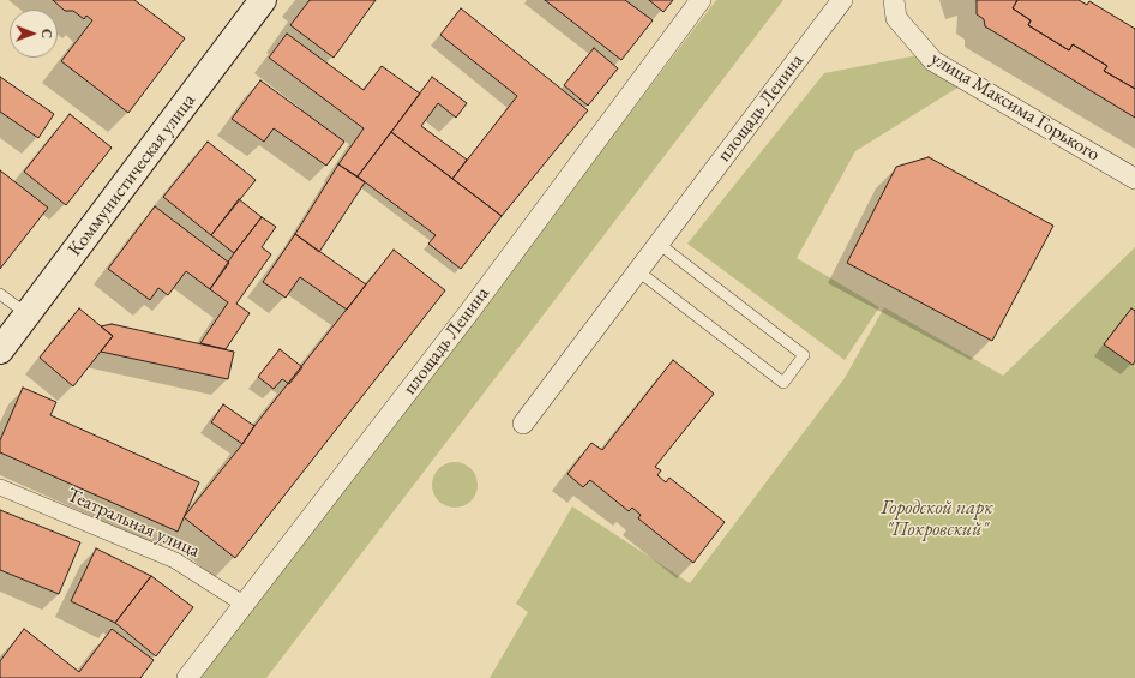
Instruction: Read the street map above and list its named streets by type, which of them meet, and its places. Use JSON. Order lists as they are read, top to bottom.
{
  "streets": {
    "main road": ["Коммунистическая улица"],
    "street": ["улица Максима Горького", "площадь Ленина", "Театральная улица"]
  },
  "crossings": [
    ["площадь Ленина", "Театральная улица"]
  ],
  "parks": ["Городской парк \"Покровский\""],
  "north": "right"
}
